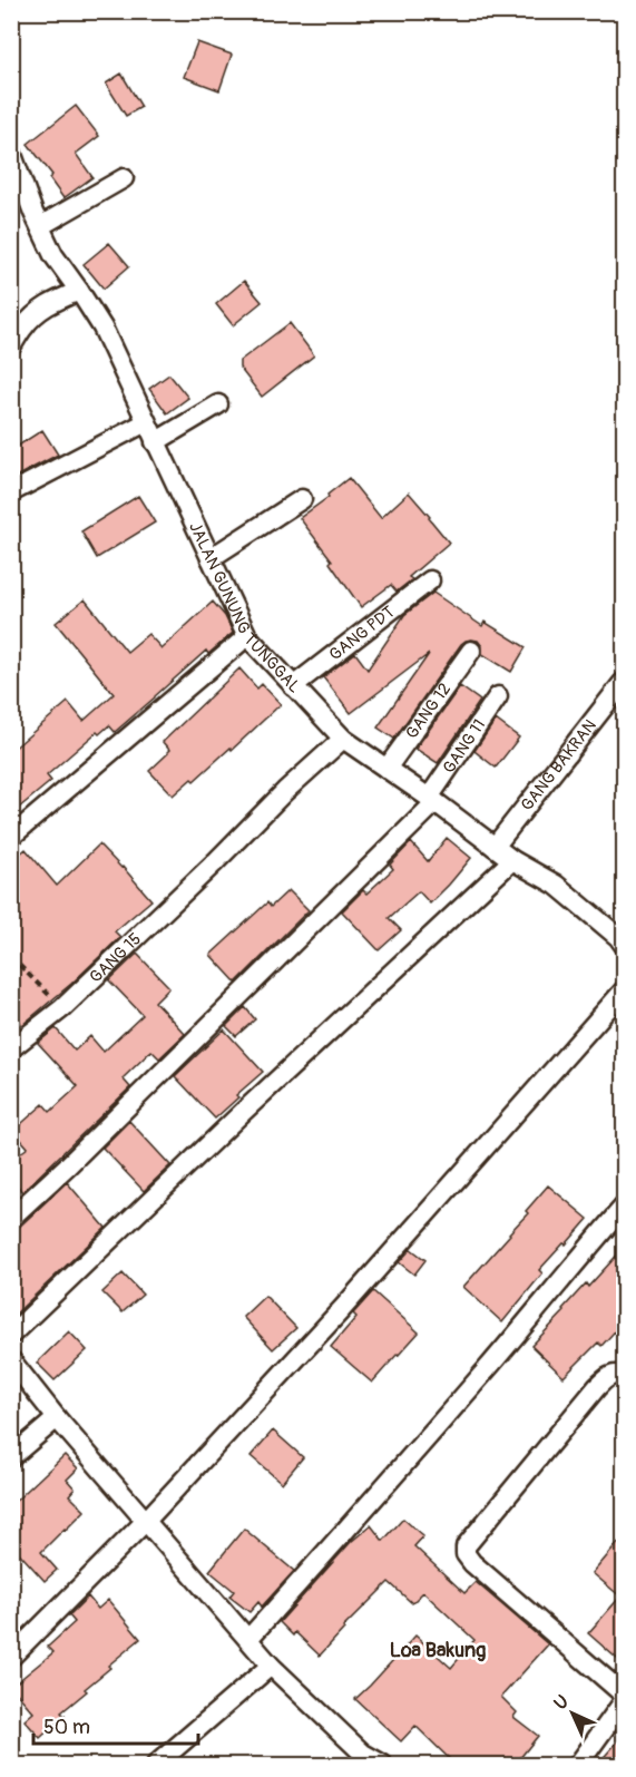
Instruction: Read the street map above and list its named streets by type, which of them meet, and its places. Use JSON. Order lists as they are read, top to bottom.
{
  "streets": {
    "street": [
      "JALAN GUNUNG TUNGGAL",
      "GANG PDT",
      "GANG 12",
      "GANG 11",
      "GANG BAKRAN",
      "GANG 15"
    ]
  },
  "crossings": [
    ["JALAN GUNUNG TUNGGAL", "GANG PDT"],
    ["JALAN GUNUNG TUNGGAL", "GANG 12"],
    ["JALAN GUNUNG TUNGGAL", "GANG 11"],
    ["JALAN GUNUNG TUNGGAL", "GANG BAKRAN"],
    ["JALAN GUNUNG TUNGGAL", "GANG 15"]
  ],
  "districts": ["Loa Bakung"],
  "scale_bar": "50 m",
  "north": "top left"
}
